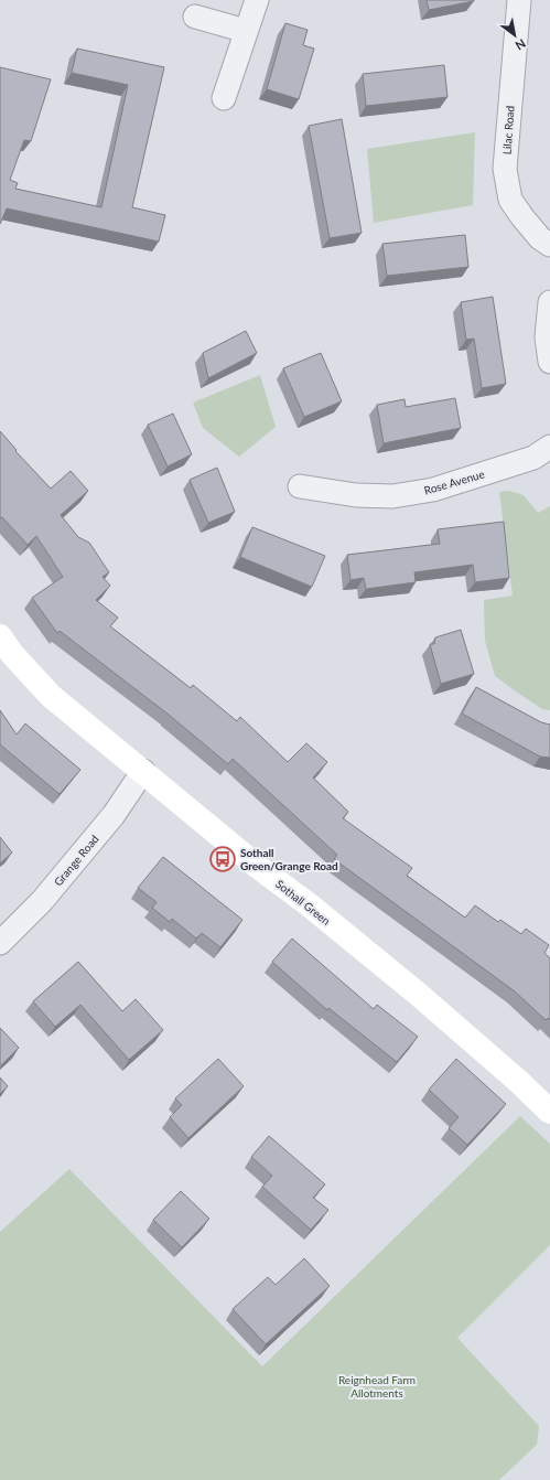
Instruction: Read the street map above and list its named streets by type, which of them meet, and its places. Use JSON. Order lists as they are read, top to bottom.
{
  "streets": {
    "street": [
      "Lilac Road",
      "Rose Avenue",
      "Grange Road",
      "Sothall Green"
    ]
  },
  "crossings": [
    ["Grange Road", "Sothall Green"]
  ],
  "parks": ["Reignhead Farm Allotments"],
  "places": {
    "bus stop": ["Sothall Green/Grange Road"]
  },
  "north": "bottom right"
}
